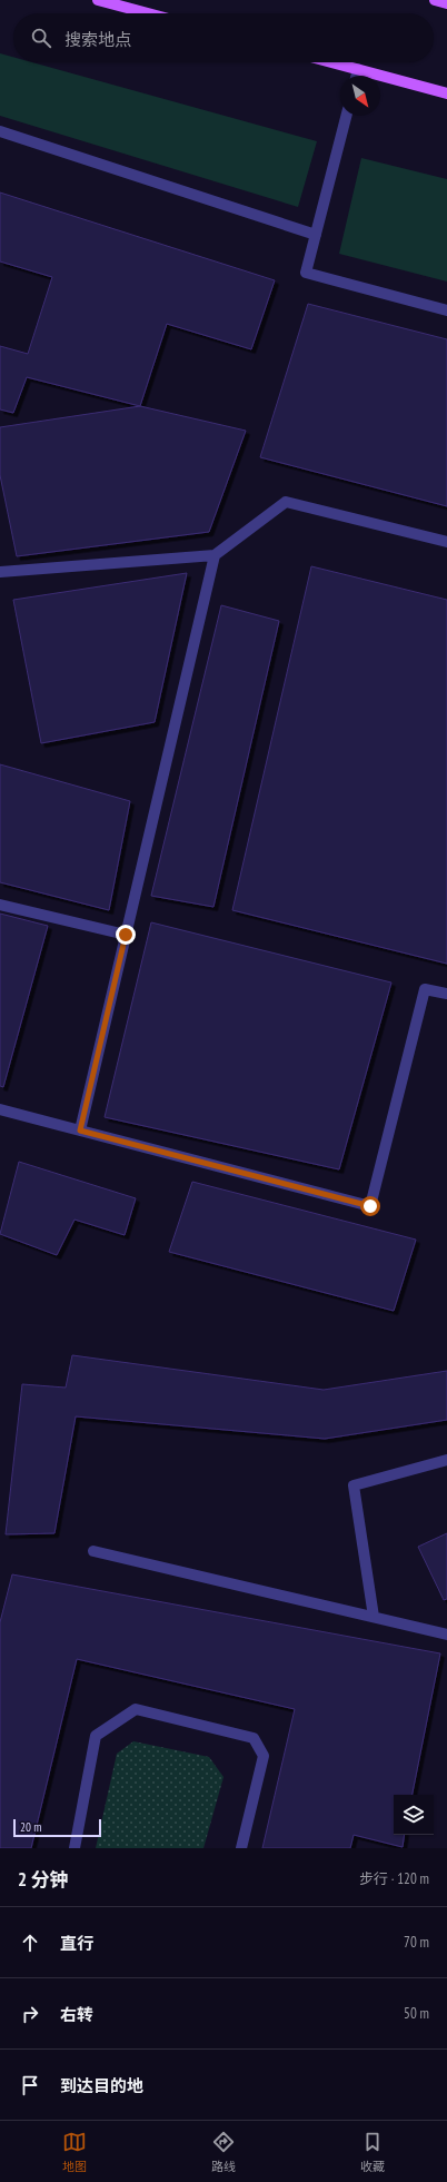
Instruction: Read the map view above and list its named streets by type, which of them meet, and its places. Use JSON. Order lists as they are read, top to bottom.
{
  "scale_bar": "20 m",
  "north": "bottom right",
  "page": {
    "search": "搜索地点",
    "scale": "20 m",
    "heading": ["2 分钟", "步行 · 120 m"],
    "list": [
      ["直行", "70 m"],
      ["右转", "50 m"],
      "到达目的地"
    ],
    "nav": ["地图", "路线", "收藏"]
  }
}
